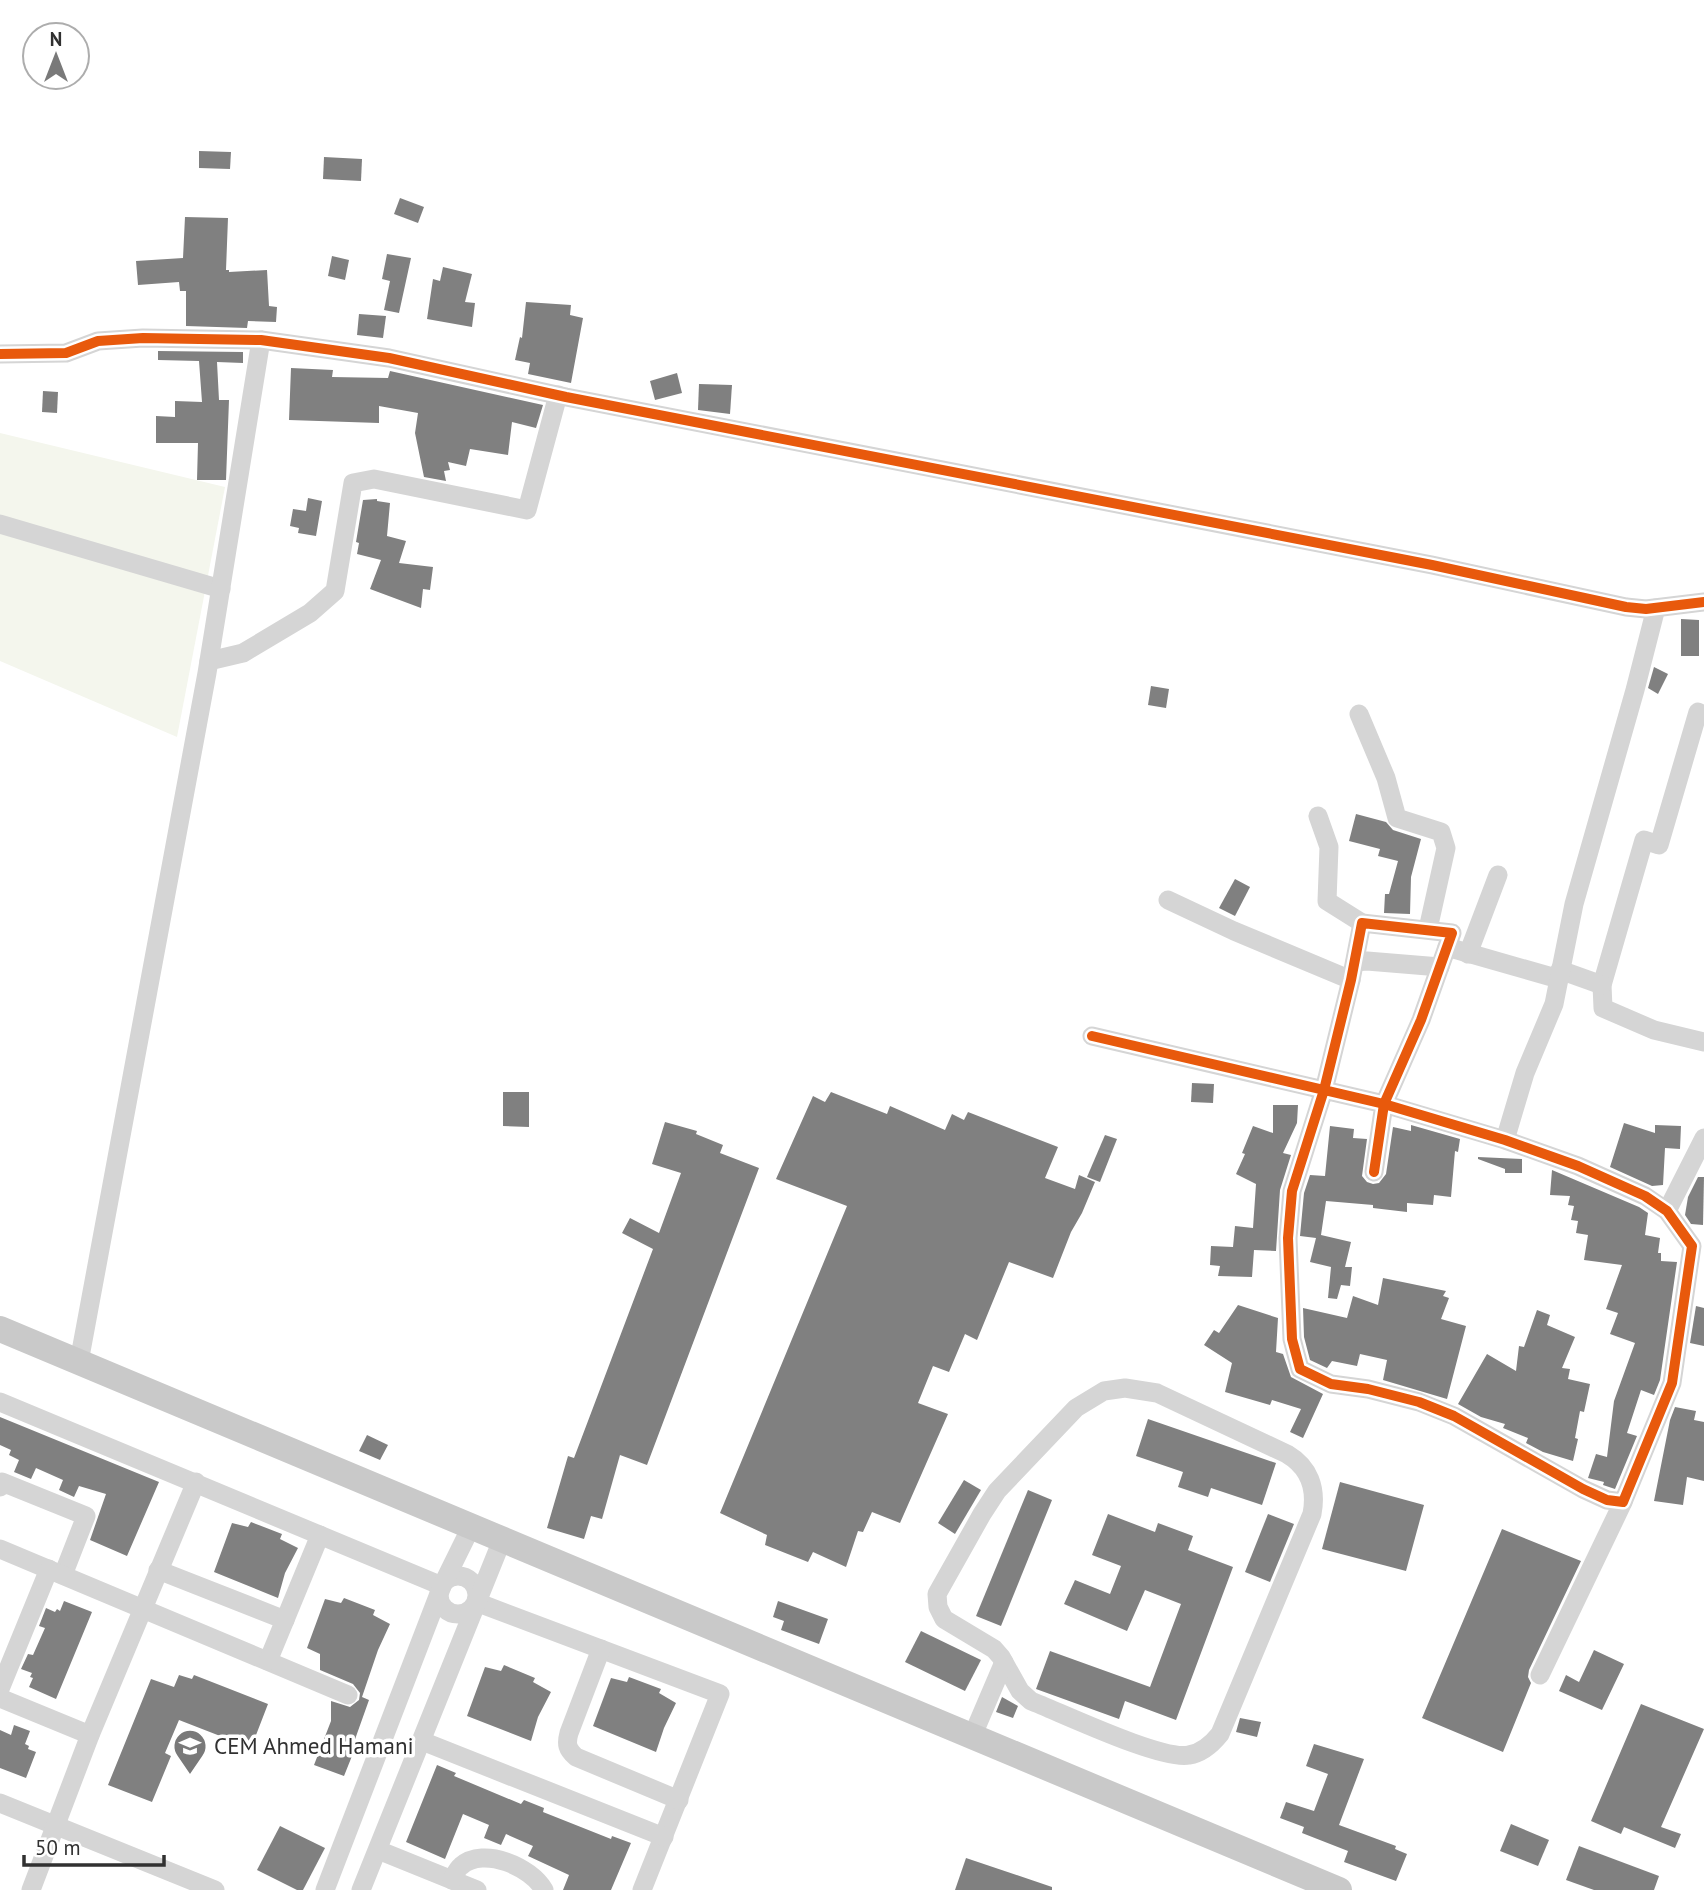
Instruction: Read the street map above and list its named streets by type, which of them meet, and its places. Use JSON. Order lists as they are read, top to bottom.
{
  "places": {
    "school or university": ["CEM Ahmed Hamani"]
  },
  "scale_bar": "50 m",
  "north": "top"
}
